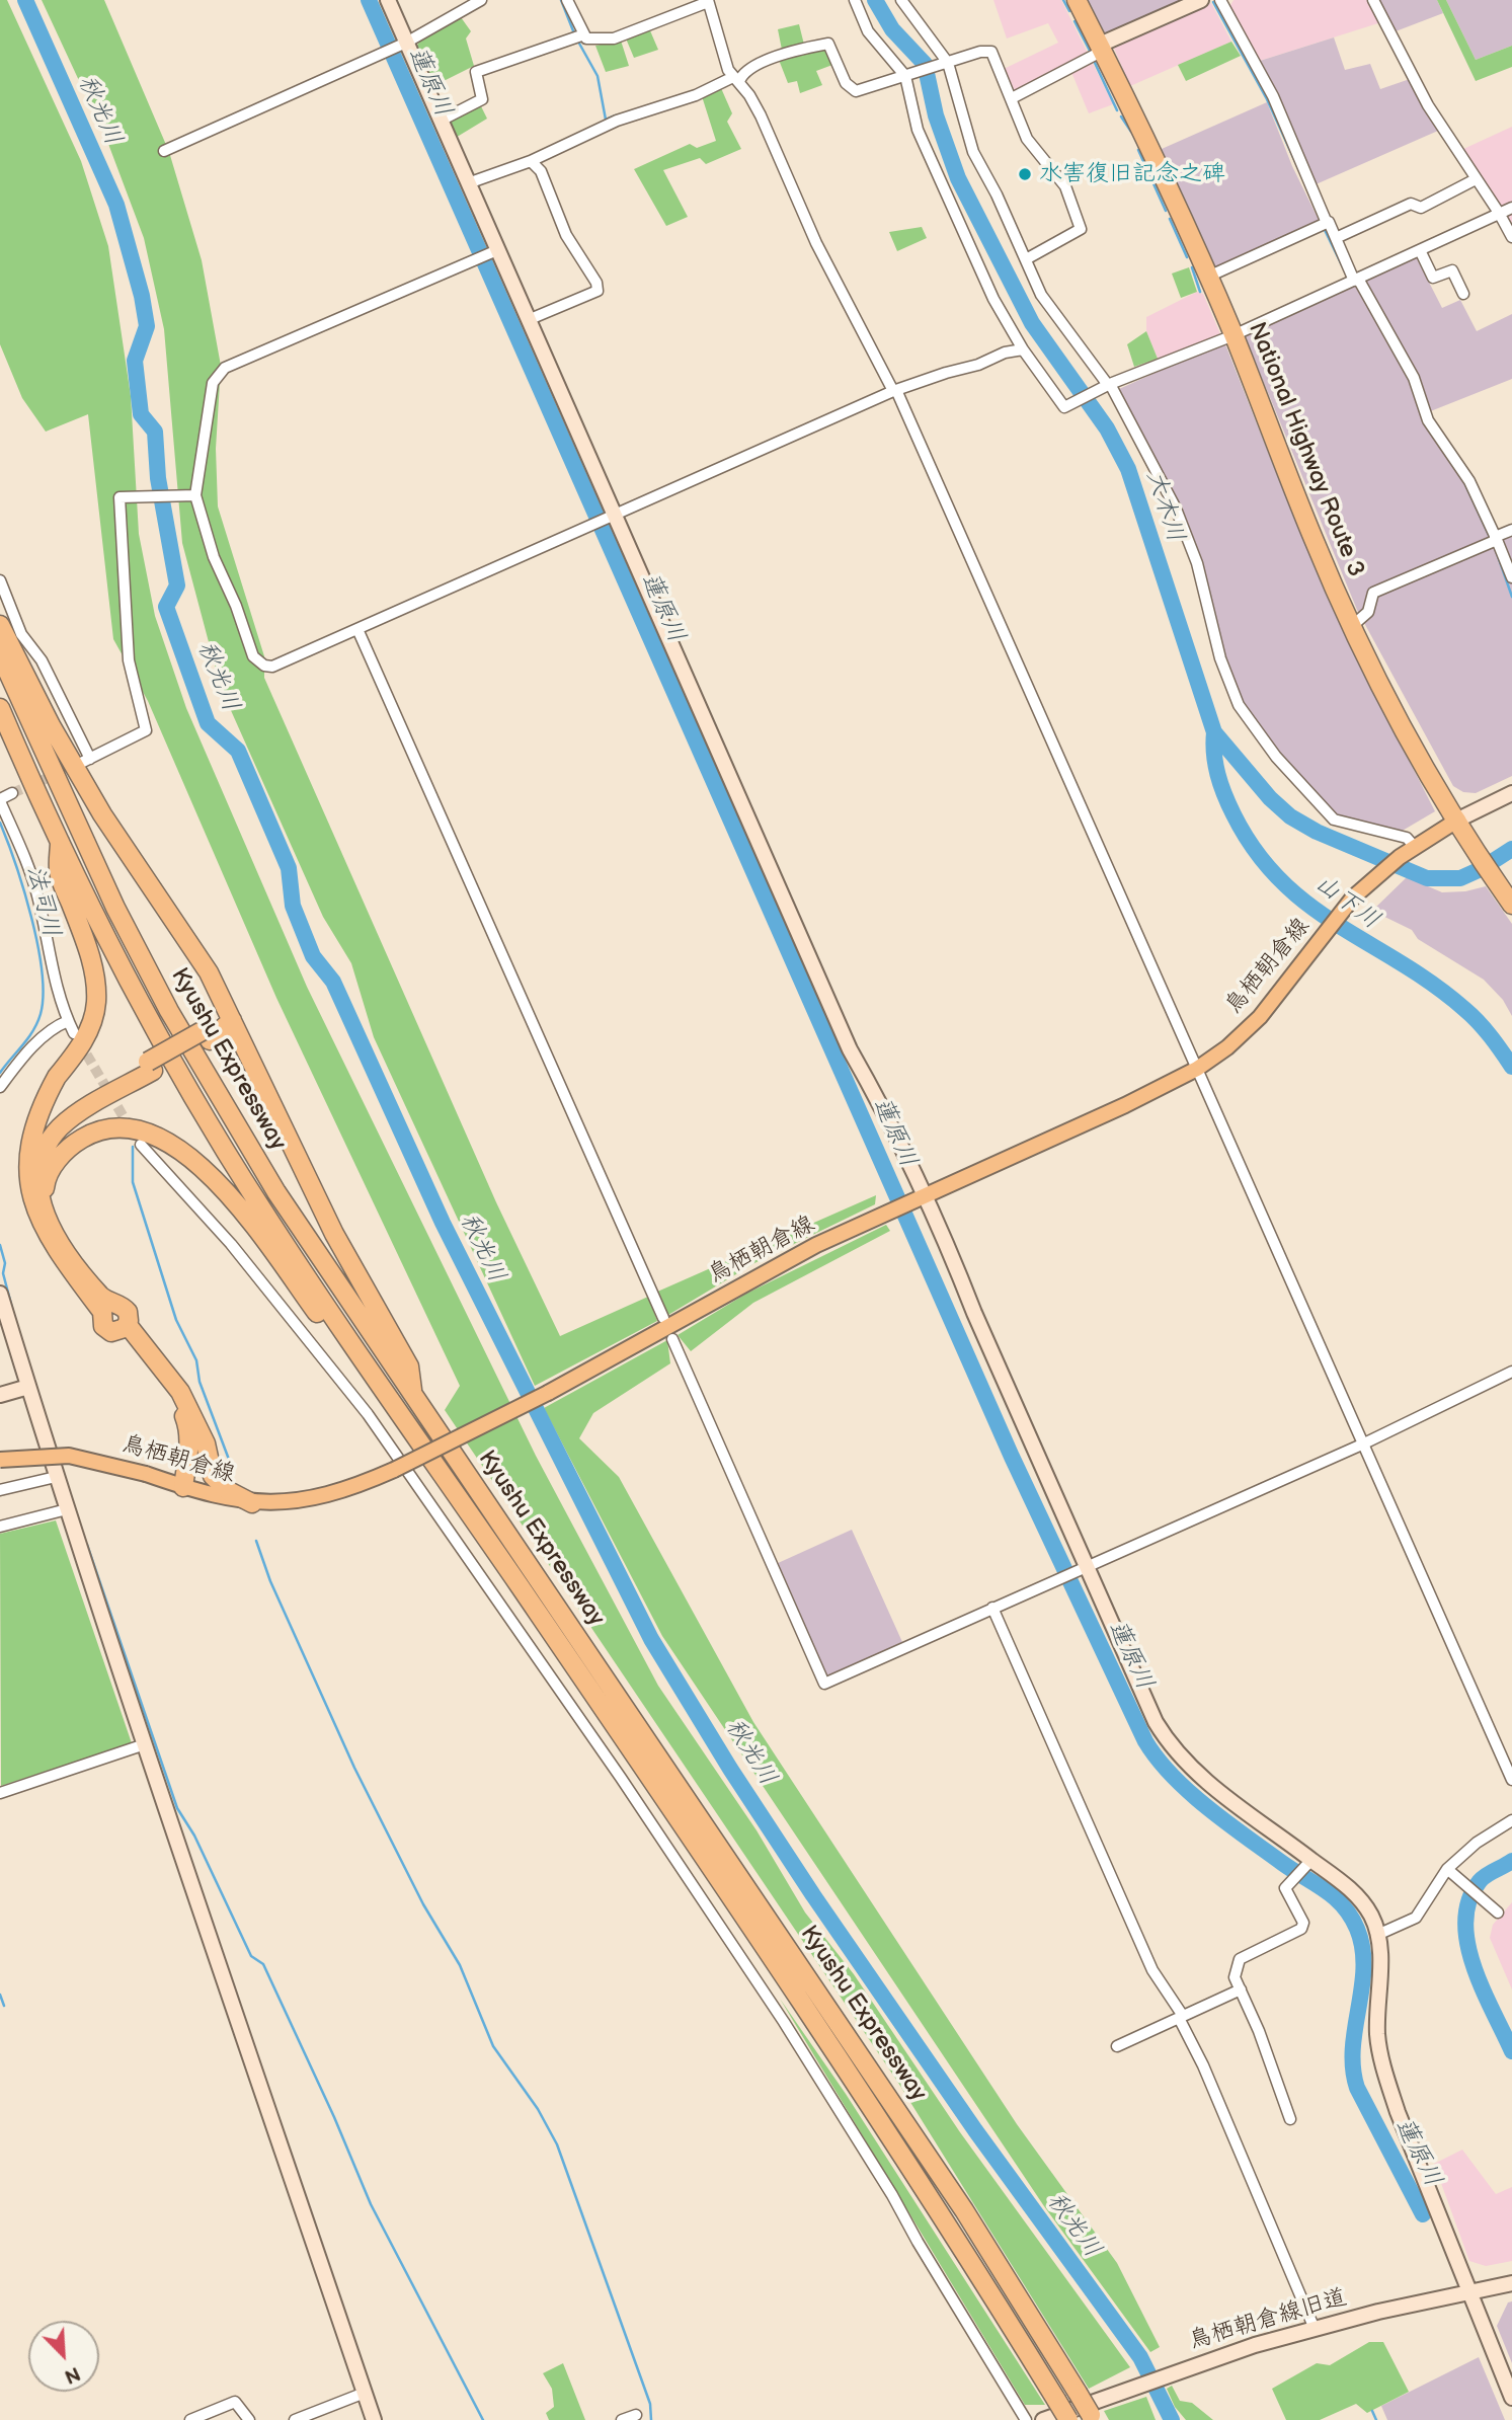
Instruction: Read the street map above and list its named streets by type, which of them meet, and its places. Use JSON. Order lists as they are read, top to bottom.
{
  "streets": {
    "highway": ["National Highway Route 3", "Kyushu Expressway"],
    "main road": ["鳥栖朝倉線"],
    "street": ["鳥栖朝倉線旧道"]
  },
  "crossings": [
    ["National Highway Route 3", "鳥栖朝倉線"]
  ],
  "water": [
    "蓮原川",
    "秋光川",
    "大木川",
    "法司川",
    "山下川"
  ],
  "places": ["水害復旧記念之碑"],
  "north": "bottom right"
}
